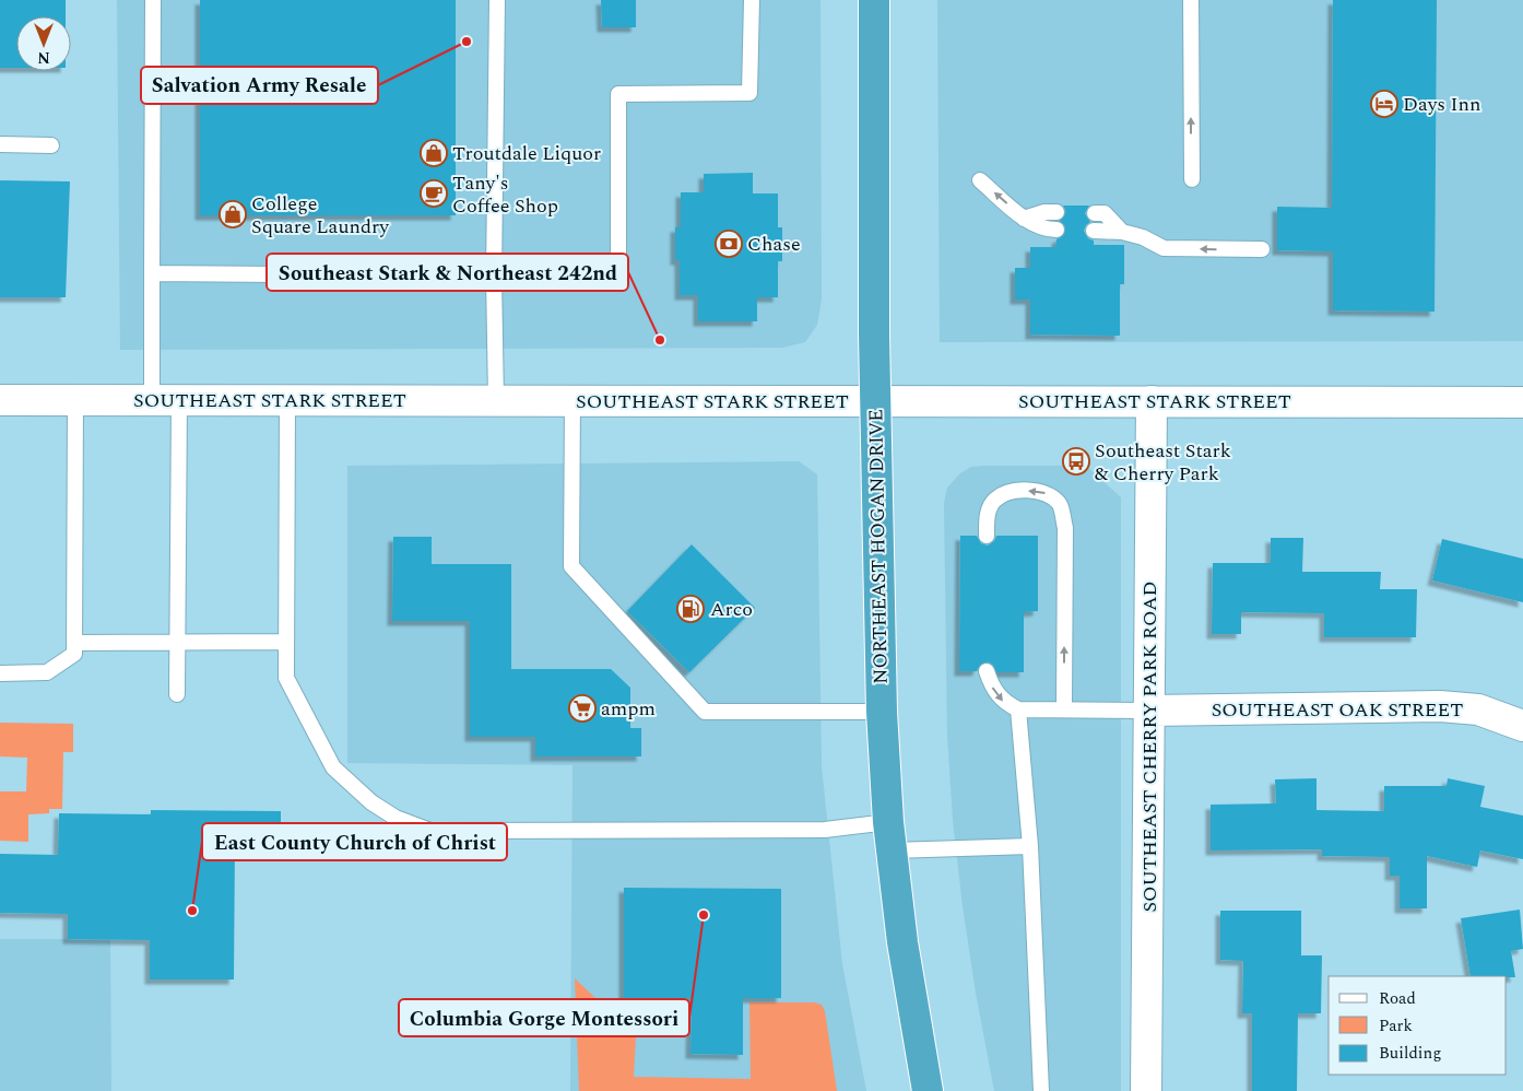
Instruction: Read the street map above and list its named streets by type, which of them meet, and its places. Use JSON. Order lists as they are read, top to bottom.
{
  "streets": {
    "highway": ["NORTHEAST HOGAN DRIVE"],
    "main road": ["SOUTHEAST STARK STREET", "SOUTHEAST OAK STREET", "SOUTHEAST CHERRY PARK ROAD"]
  },
  "crossings": [
    ["SOUTHEAST STARK STREET", "NORTHEAST HOGAN DRIVE"],
    ["SOUTHEAST STARK STREET", "SOUTHEAST CHERRY PARK ROAD"],
    ["SOUTHEAST OAK STREET", "SOUTHEAST CHERRY PARK ROAD"]
  ],
  "places": {
    "other": [
      "Salvation Army Resale",
      "Southeast Stark & Northeast 242nd",
      "East County Church of Christ",
      "Columbia Gorge Montessori"
    ],
    "hotel": ["Days Inn"],
    "shop": ["Troutdale Liquor", "College Square Laundry"],
    "cafe": ["Tany's Coffee Shop"],
    "bank": ["Chase"],
    "bus stop": ["Southeast Stark & Cherry Park"],
    "fuel station": ["Arco"],
    "supermarket": ["ampm"]
  },
  "legend": ["Road", "Park", "Building"],
  "north": "bottom"
}
